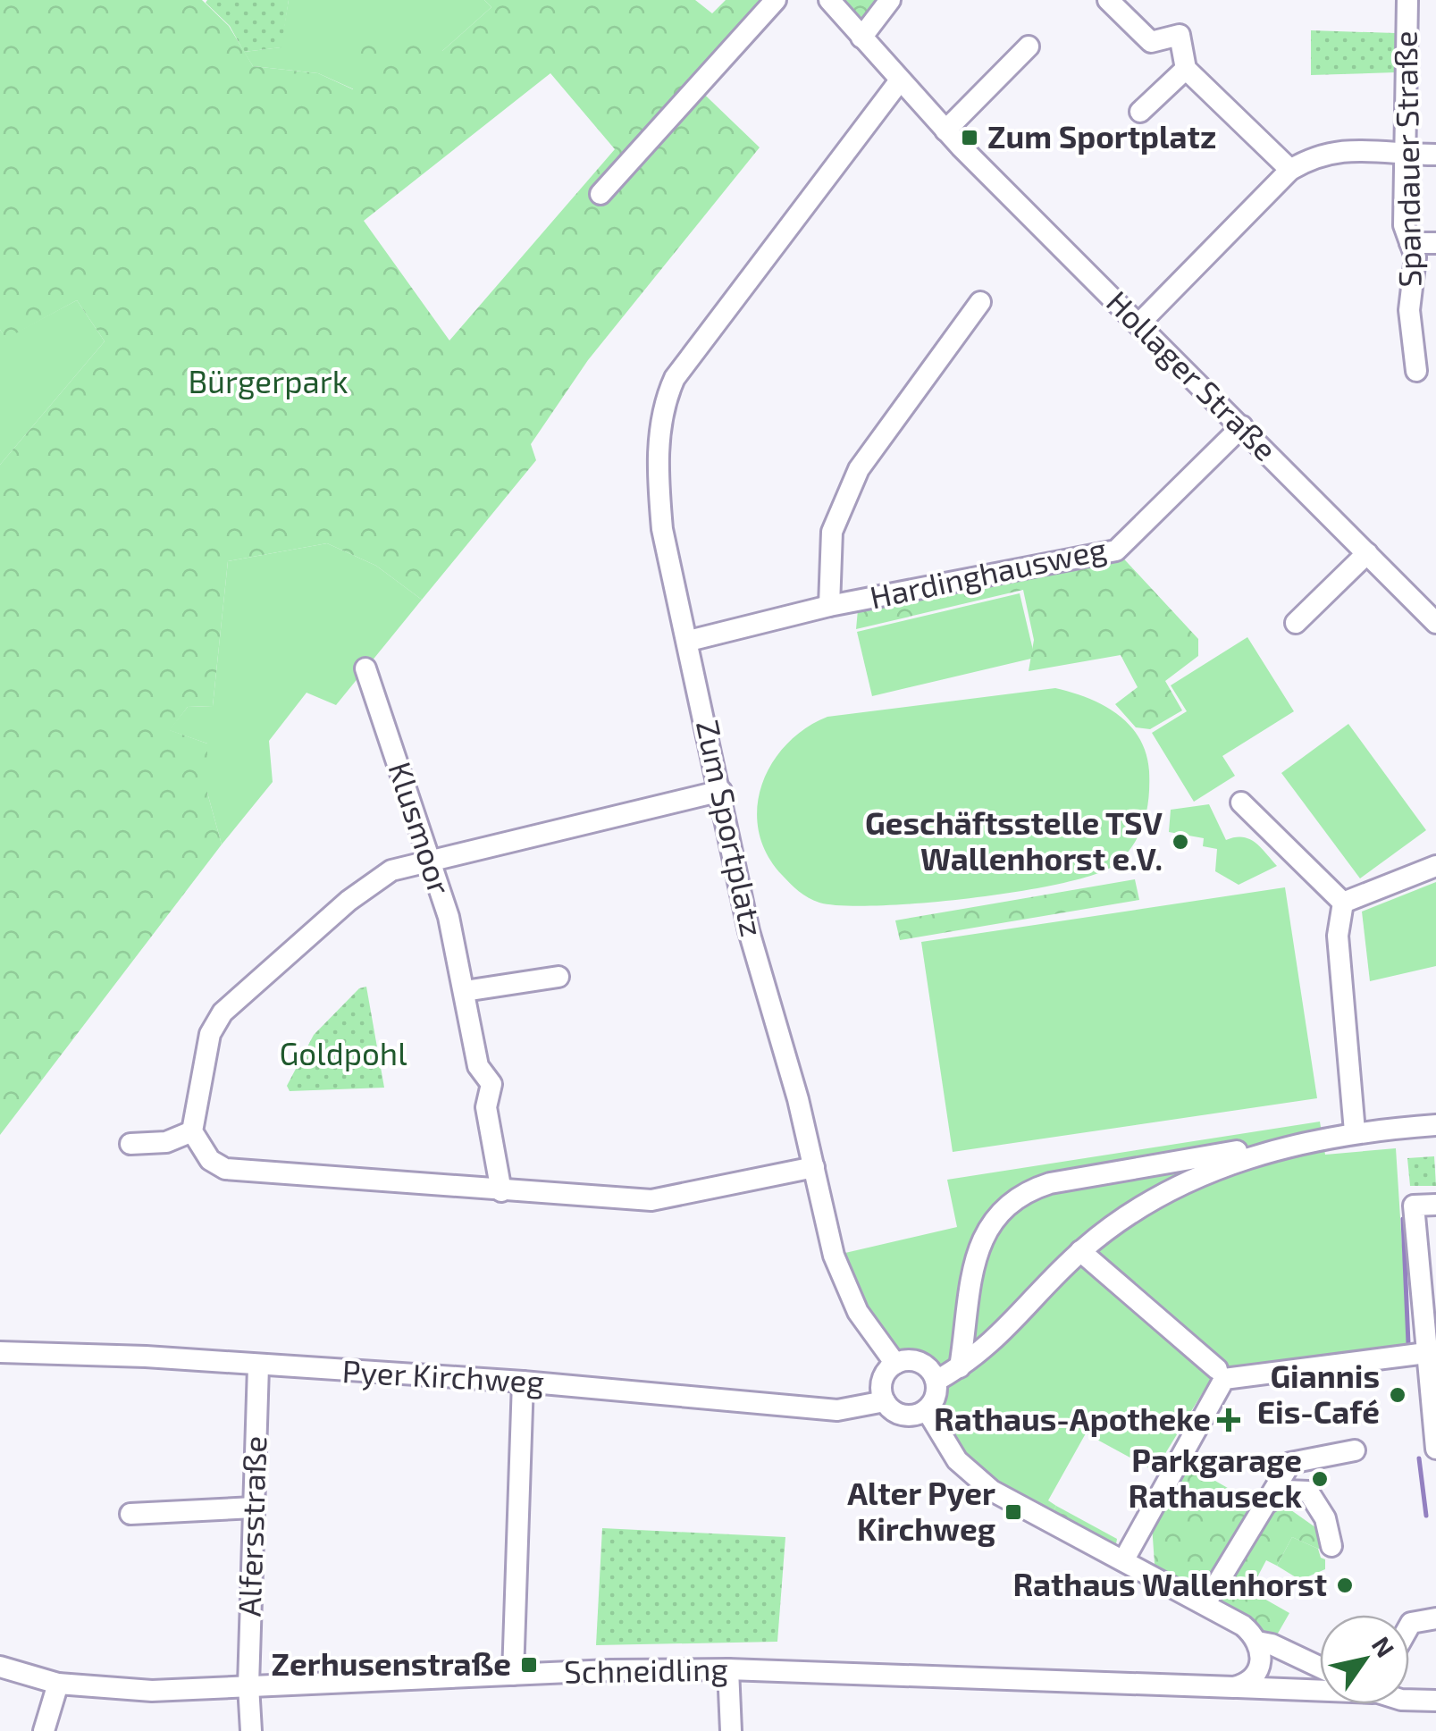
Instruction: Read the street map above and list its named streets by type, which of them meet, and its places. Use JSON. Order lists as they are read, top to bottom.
{
  "streets": {
    "street": [
      "Spandauer Straße",
      "Hollager Straße",
      "Hardinghausweg",
      "Klusmoor",
      "Zum Sportplatz",
      "Pyer Kirchweg",
      "Alfersstraße",
      "Schneidling"
    ]
  },
  "crossings": [
    ["Hollager Straße", "Hardinghausweg"],
    ["Hollager Straße", "Zum Sportplatz"],
    ["Hardinghausweg", "Zum Sportplatz"],
    ["Zum Sportplatz", "Pyer Kirchweg"],
    ["Pyer Kirchweg", "Alfersstraße"],
    ["Alfersstraße", "Schneidling"]
  ],
  "parks": ["Bürgerpark", "Goldpohl"],
  "places": {
    "transit": ["Zum Sportplatz", "Alter Pyer Kirchweg", "Zerhusenstraße"],
    "other": [
      "Geschäftsstelle TSV Wallenhorst e.V.",
      "Giannis Eis-Café",
      "Parkgarage Rathauseck",
      "Rathaus Wallenhorst"
    ],
    "health": ["Rathaus-Apotheke"]
  },
  "north": "top right"
}
